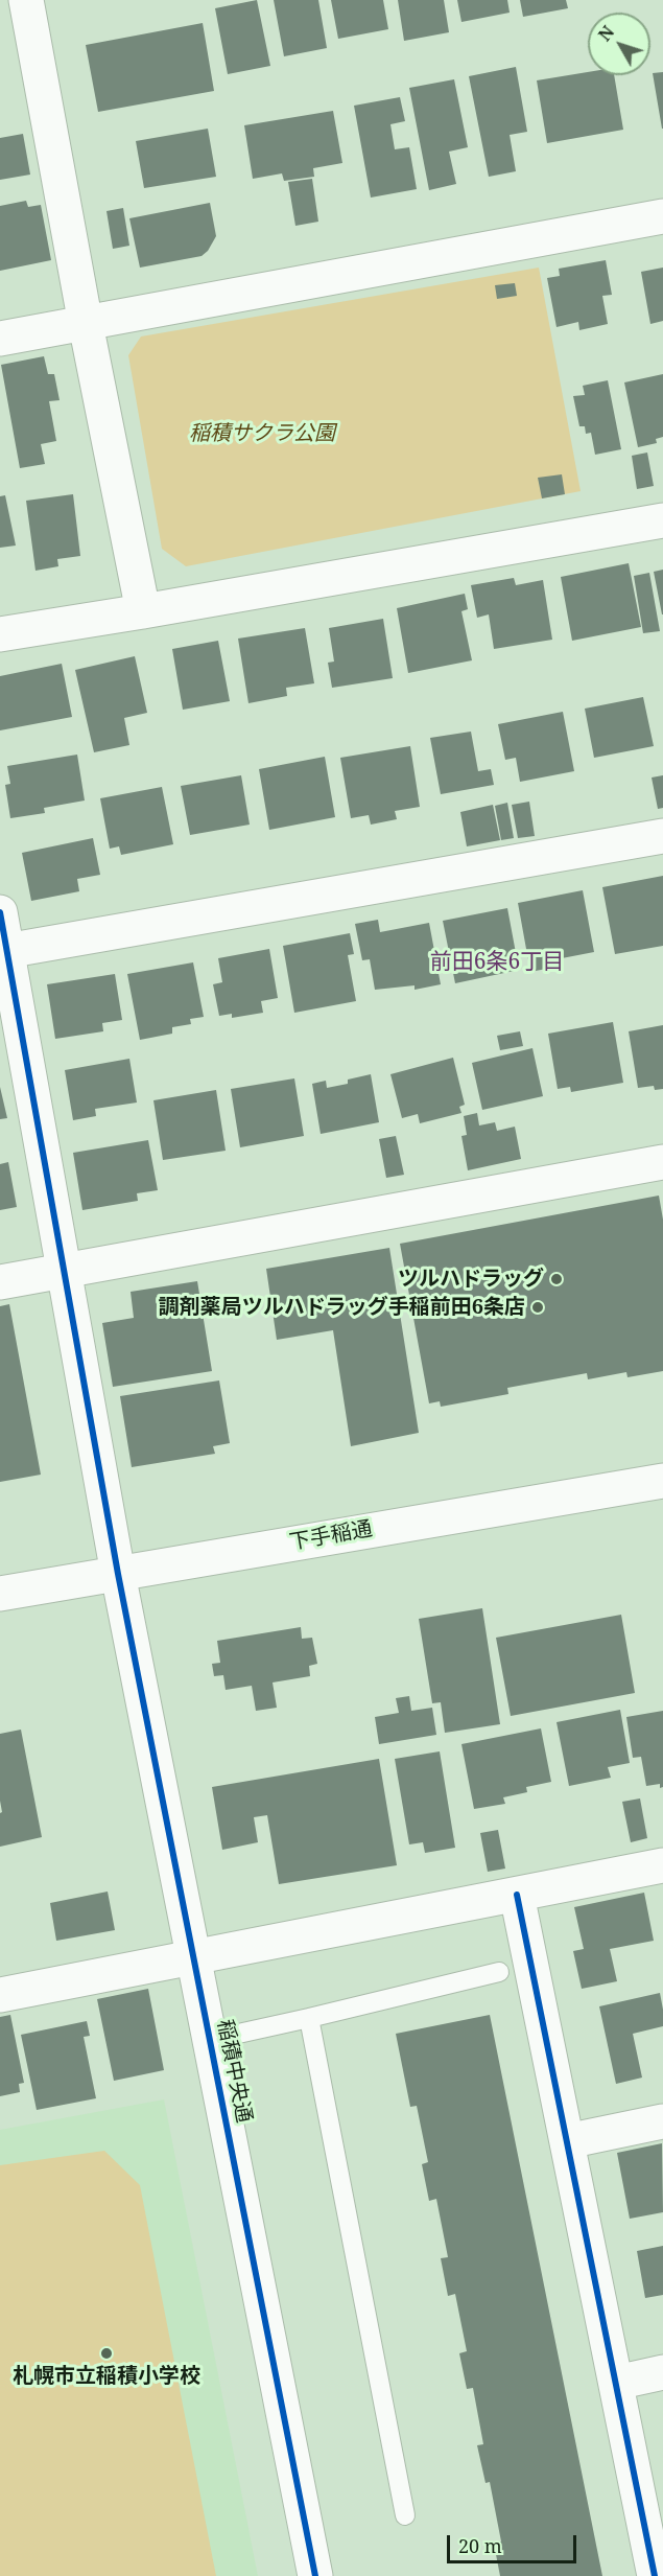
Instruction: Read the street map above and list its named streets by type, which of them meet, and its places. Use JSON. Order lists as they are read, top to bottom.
{
  "streets": {
    "street": ["下手稲通", "稲積中央通"]
  },
  "crossings": [
    ["下手稲通", "稲積中央通"]
  ],
  "districts": ["前田6条6丁目"],
  "parks": ["稲積サクラ公園"],
  "places": ["ツルハドラッグ", "調剤薬局ツルハドラッグ手稲前田6条店", "札幌市立稲積小学校"],
  "scale_bar": "20 m",
  "north": "top left"
}
